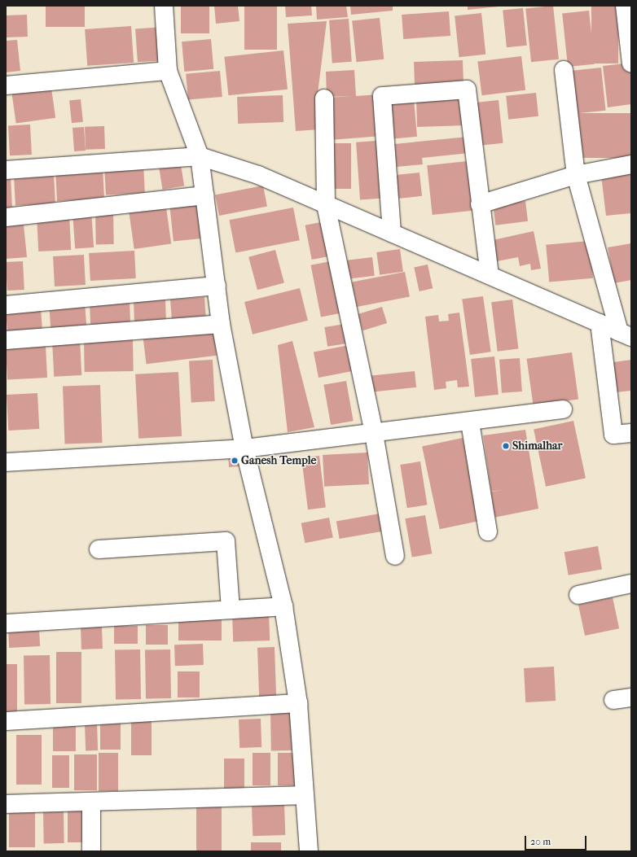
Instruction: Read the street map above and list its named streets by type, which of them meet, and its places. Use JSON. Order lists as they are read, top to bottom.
{
  "places": ["Shimalhar", "Ganesh Temple"],
  "scale_bar": "20 m"
}
